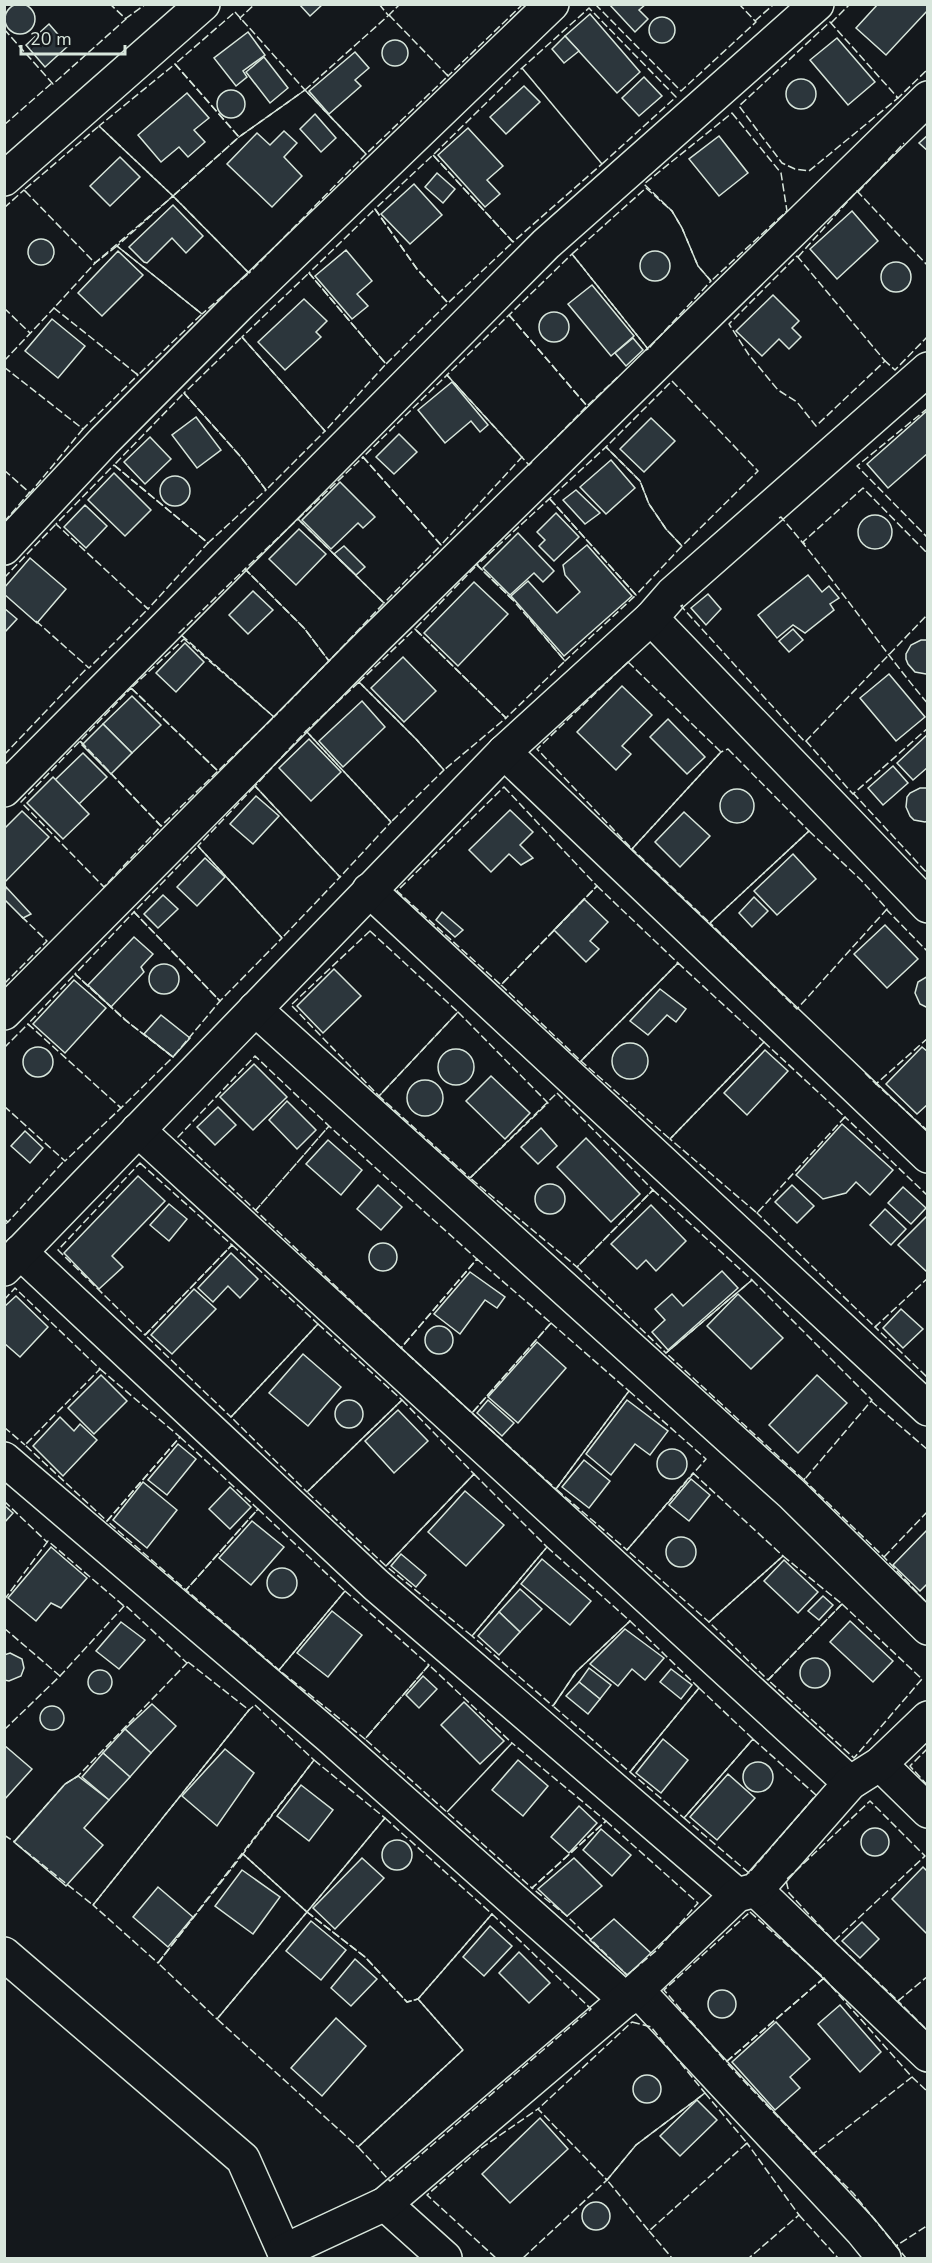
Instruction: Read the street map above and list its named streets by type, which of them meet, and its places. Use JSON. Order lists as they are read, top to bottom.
{
  "scale_bar": "20 m"
}
